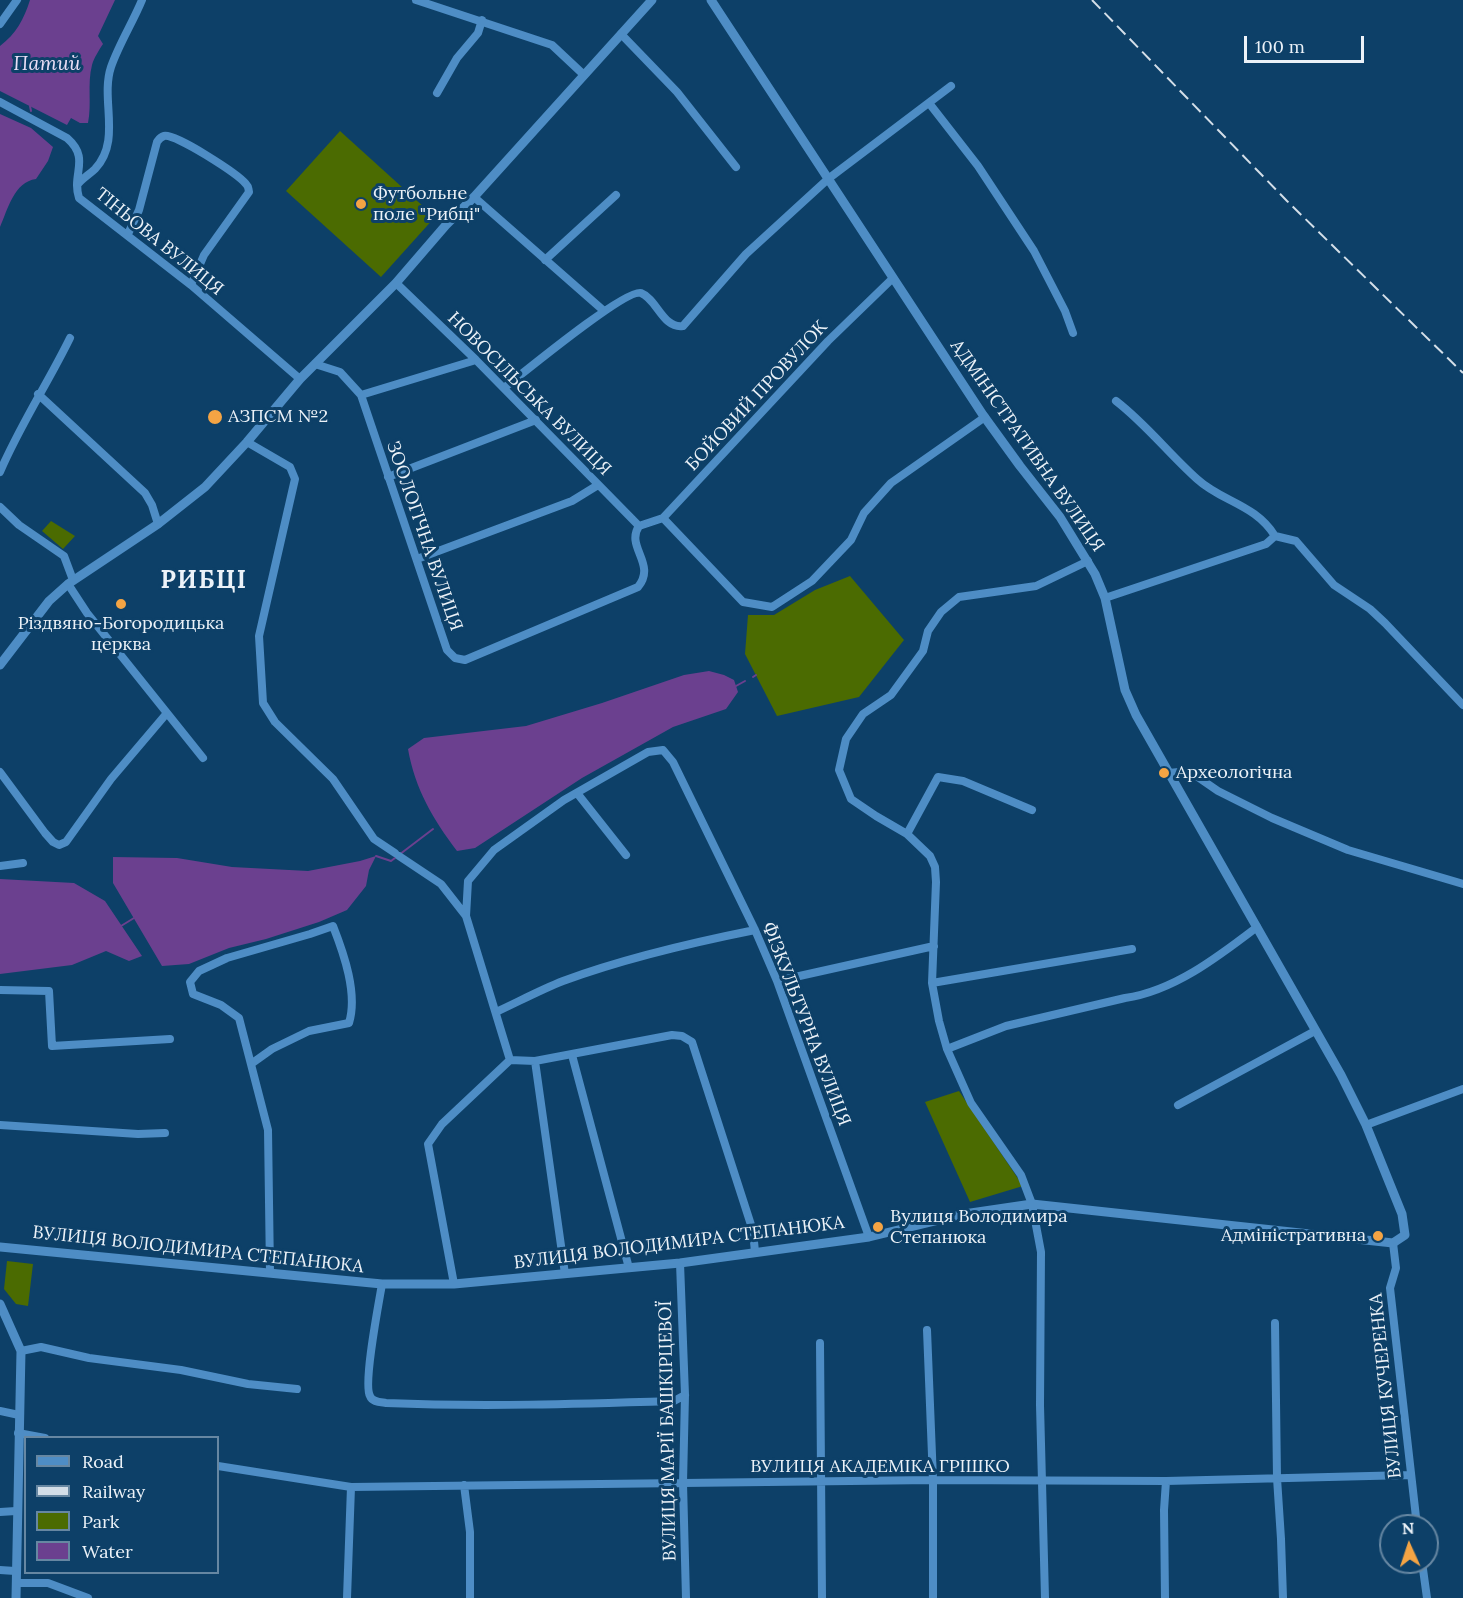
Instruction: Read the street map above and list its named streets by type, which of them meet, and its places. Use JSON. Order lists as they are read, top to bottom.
{
  "streets": {
    "street": [
      "ТІНЬОВА ВУЛИЦЯ",
      "НОВОСІЛЬСЬКА ВУЛИЦЯ",
      "БОЙОВИЙ ПРОВУЛОК",
      "АДМІНІСТРАТИВНА ВУЛИЦЯ",
      "ЗООЛОГІЧНА ВУЛИЦЯ",
      "ФІЗКУЛЬТУРНА ВУЛИЦЯ",
      "ВУЛИЦЯ ВОЛОДИМИРА СТЕПАНЮКА",
      "ВУЛИЦЯ КУЧЕРЕНКА",
      "ВУЛИЦЯ МАРІЇ БАШКІРЦЕВОЇ",
      "ВУЛИЦЯ АКАДЕМІКА ГРІШКО"
    ]
  },
  "crossings": [
    ["НОВОСІЛЬСЬКА ВУЛИЦЯ", "БОЙОВИЙ ПРОВУЛОК"],
    ["НОВОСІЛЬСЬКА ВУЛИЦЯ", "ЗООЛОГІЧНА ВУЛИЦЯ"],
    ["БОЙОВИЙ ПРОВУЛОК", "АДМІНІСТРАТИВНА ВУЛИЦЯ"],
    ["БОЙОВИЙ ПРОВУЛОК", "ЗООЛОГІЧНА ВУЛИЦЯ"],
    ["АДМІНІСТРАТИВНА ВУЛИЦЯ", "ВУЛИЦЯ ВОЛОДИМИРА СТЕПАНЮКА"],
    ["АДМІНІСТРАТИВНА ВУЛИЦЯ", "ВУЛИЦЯ КУЧЕРЕНКА"],
    ["ФІЗКУЛЬТУРНА ВУЛИЦЯ", "ВУЛИЦЯ ВОЛОДИМИРА СТЕПАНЮКА"],
    ["ВУЛИЦЯ ВОЛОДИМИРА СТЕПАНЮКА", "ВУЛИЦЯ КУЧЕРЕНКА"],
    ["ВУЛИЦЯ ВОЛОДИМИРА СТЕПАНЮКА", "ВУЛИЦЯ МАРІЇ БАШКІРЦЕВОЇ"],
    ["ВУЛИЦЯ КУЧЕРЕНКА", "ВУЛИЦЯ АКАДЕМІКА ГРІШКО"],
    ["ВУЛИЦЯ МАРІЇ БАШКІРЦЕВОЇ", "ВУЛИЦЯ АКАДЕМІКА ГРІШКО"]
  ],
  "districts": ["РИБЦІ"],
  "water": ["Патий"],
  "places": [
    "Футбольне поле \"Рибці\"",
    "АЗПСМ №2",
    "Різдвяно-Богородицька церква",
    "Археологічна",
    "Вулиця Володимира Степанюка",
    "Адміністративна"
  ],
  "legend": [
    "Road",
    "Railway",
    "Park",
    "Water"
  ],
  "scale_bar": "100 m",
  "north": "top"
}
